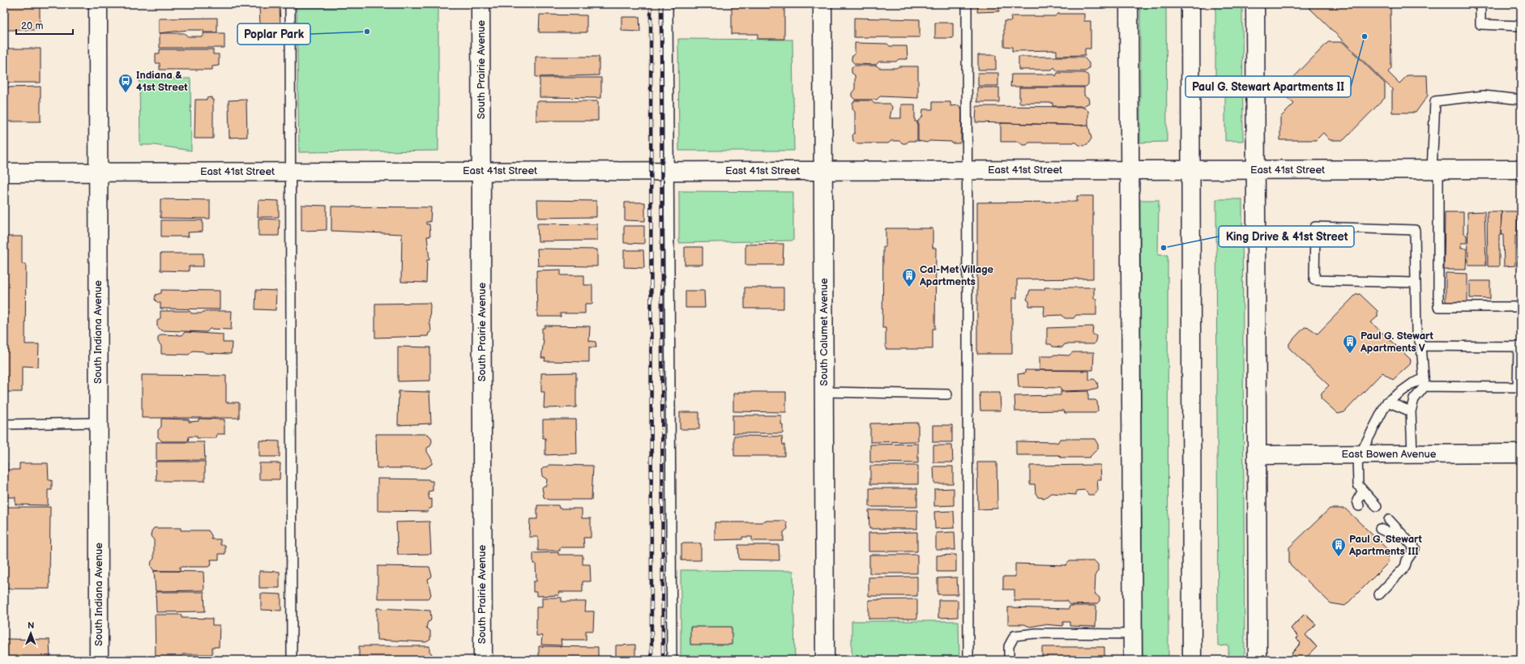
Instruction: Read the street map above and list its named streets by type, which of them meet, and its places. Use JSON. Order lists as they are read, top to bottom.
{
  "streets": {
    "street": [
      "South Prairie Avenue",
      "East 41st Street",
      "South Indiana Avenue",
      "South Calumet Avenue",
      "East Bowen Avenue"
    ]
  },
  "crossings": [
    ["South Prairie Avenue", "East 41st Street"],
    ["East 41st Street", "South Indiana Avenue"],
    ["East 41st Street", "South Calumet Avenue"]
  ],
  "places": {
    "other": ["Poplar Park", "Paul G. Stewart Apartments II", "King Drive & 41st Street"],
    "bus stop": ["Indiana & 41st Street"],
    "building": ["Cal-Met Village Apartments", "Paul G. Stewart Apartments V", "Paul G. Stewart Apartments III"]
  },
  "scale_bar": "20 m",
  "north": "top"
}
